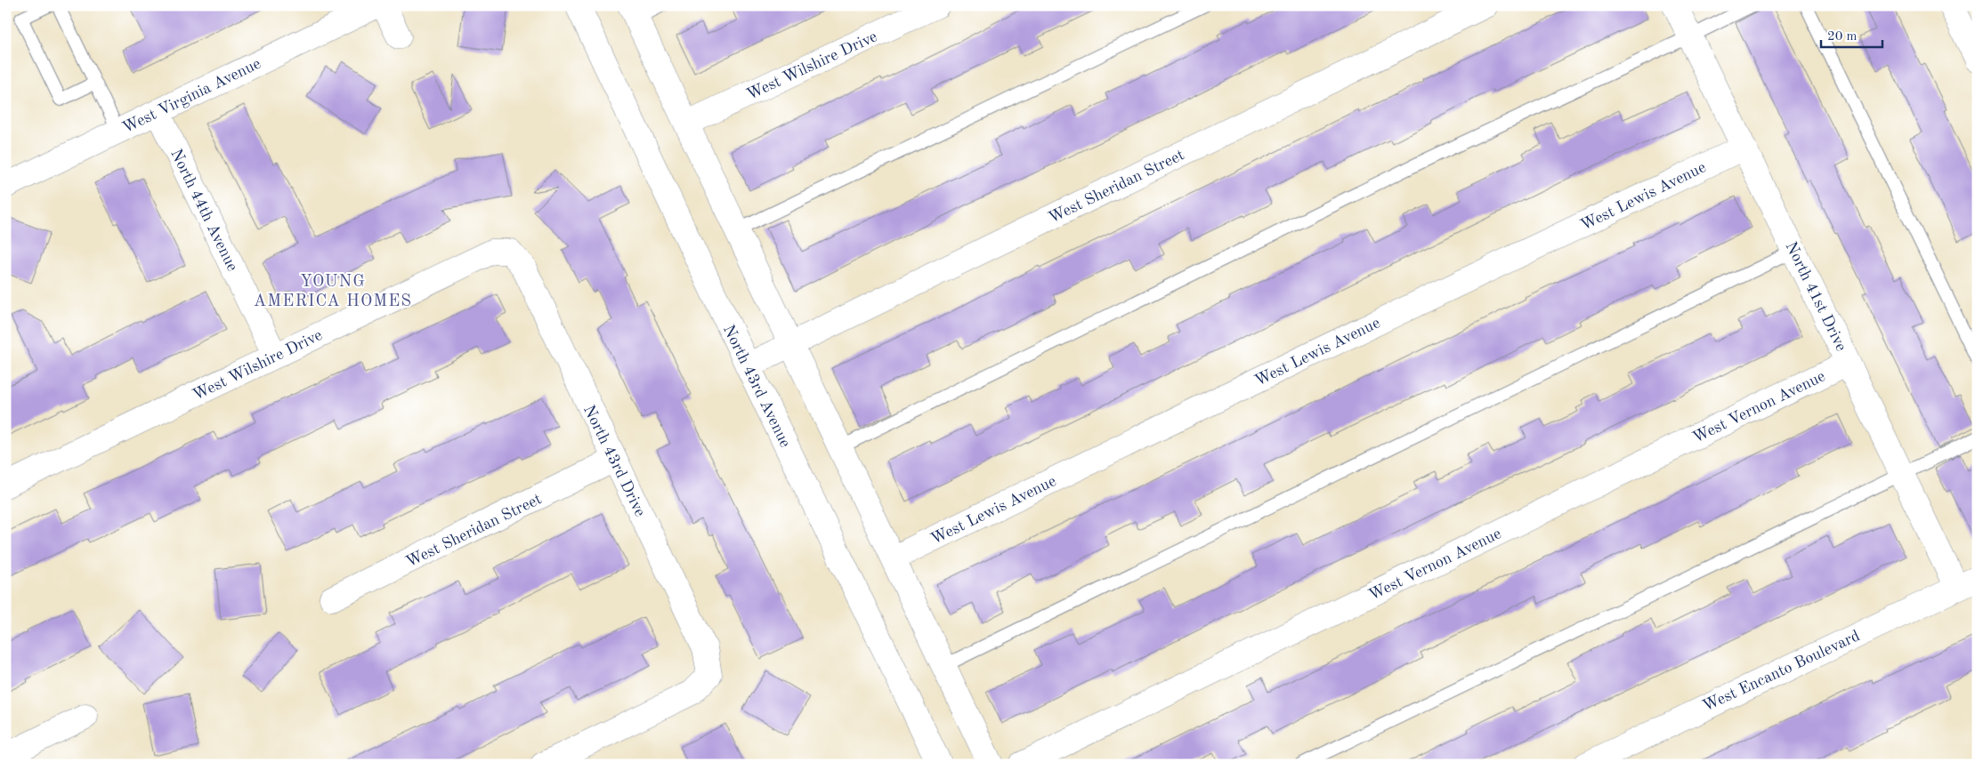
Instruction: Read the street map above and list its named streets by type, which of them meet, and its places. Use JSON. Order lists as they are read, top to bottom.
{
  "streets": {
    "street": [
      "West Wilshire Drive",
      "West Virginia Avenue",
      "West Sheridan Street",
      "West Lewis Avenue",
      "North 44th Avenue",
      "North 41st Drive",
      "North 43rd Avenue",
      "West Vernon Avenue",
      "North 43rd Drive",
      "West Encanto Boulevard"
    ]
  },
  "crossings": [
    ["West Wilshire Drive", "North 44th Avenue"],
    ["West Wilshire Drive", "North 43rd Drive"],
    ["West Virginia Avenue", "North 44th Avenue"],
    ["West Sheridan Street", "North 43rd Avenue"],
    ["West Sheridan Street", "North 43rd Drive"],
    ["West Lewis Avenue", "North 41st Drive"],
    ["North 41st Drive", "West Vernon Avenue"],
    ["North 41st Drive", "West Encanto Boulevard"]
  ],
  "districts": ["YOUNG AMERICA HOMES"],
  "scale_bar": "20 m"
}
